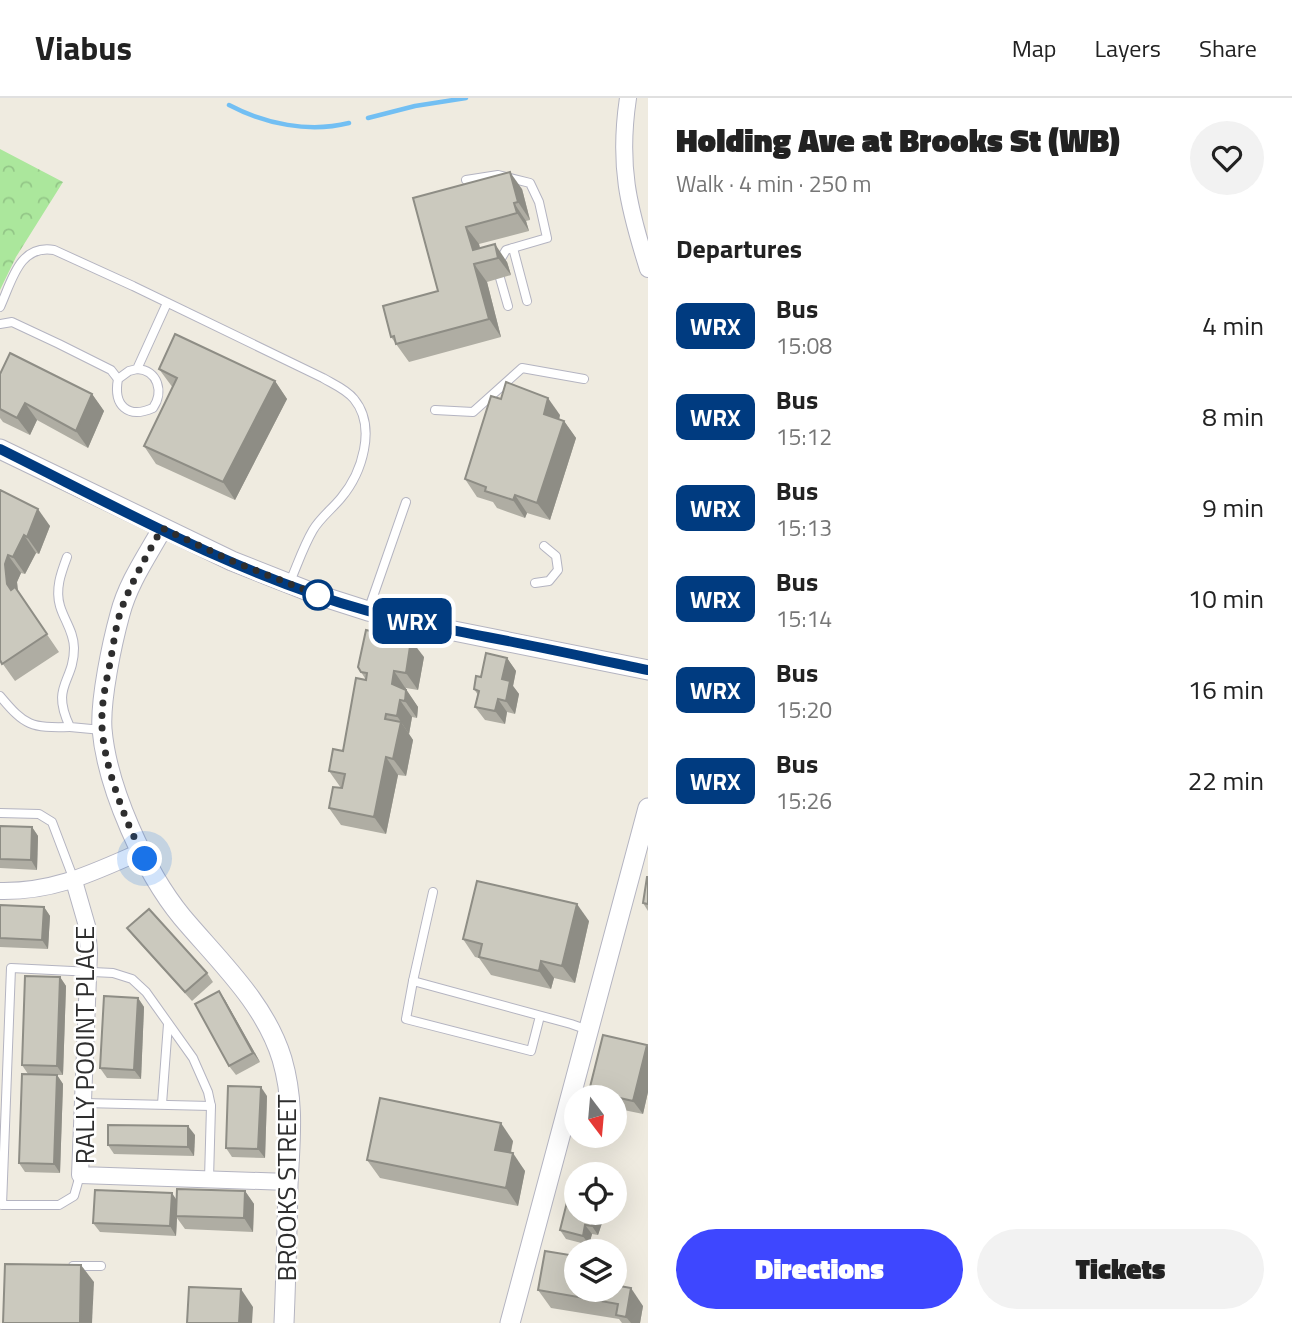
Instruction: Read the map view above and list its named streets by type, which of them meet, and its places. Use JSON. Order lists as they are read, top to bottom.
{
  "streets": {
    "street": ["RALLY POOINT PLACE", "BROOKS STREET"]
  },
  "crossings": [
    ["RALLY POOINT PLACE", "BROOKS STREET"]
  ],
  "lines": ["bus line WRX"],
  "north": "bottom",
  "page": {
    "header": "Viabus",
    "nav": ["Map", "Layers", "Share"],
    "on_map": "WRX",
    "heading": [
      ["Holding Ave at Brooks St (WB)", "Walk · 4 min · 250 m"],
      "Departures"
    ],
    "list": [
      {
        "mark": "WRX",
        "name": "Bus",
        "note": "15:08",
        "value": "4 min"
      },
      {
        "mark": "WRX",
        "name": "Bus",
        "note": "15:12",
        "value": "8 min"
      },
      {
        "mark": "WRX",
        "name": "Bus",
        "note": "15:13",
        "value": "9 min"
      },
      {
        "mark": "WRX",
        "name": "Bus",
        "note": "15:14",
        "value": "10 min"
      },
      {
        "mark": "WRX",
        "name": "Bus",
        "note": "15:20",
        "value": "16 min"
      },
      {
        "mark": "WRX",
        "name": "Bus",
        "note": "15:26",
        "value": "22 min"
      }
    ],
    "buttons": ["Directions", "Tickets"]
  }
}
